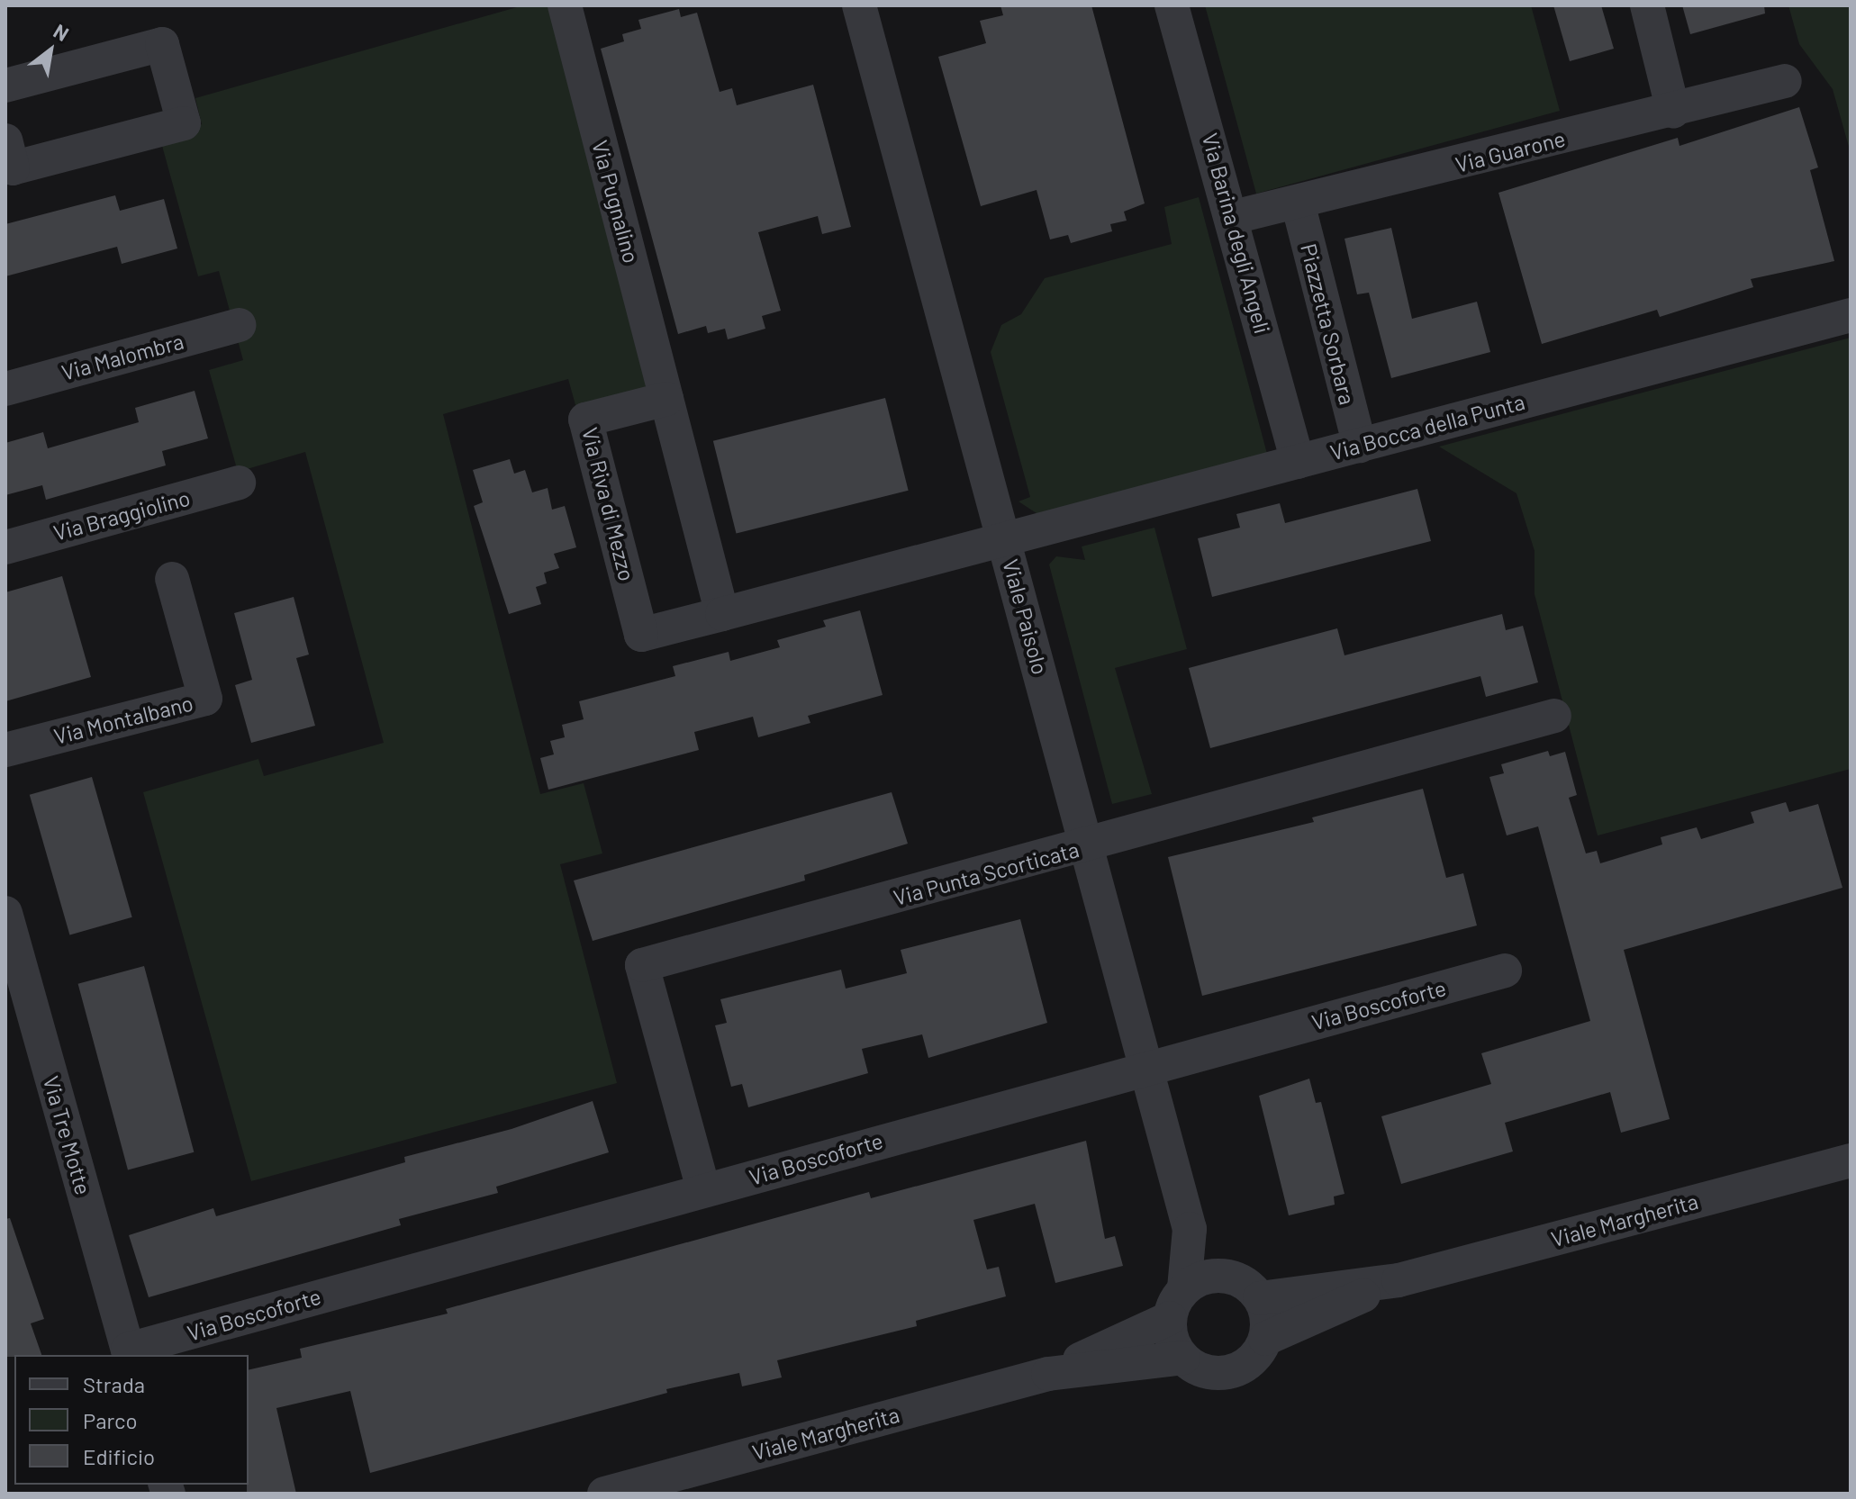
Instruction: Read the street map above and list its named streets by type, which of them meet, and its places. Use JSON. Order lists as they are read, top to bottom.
{
  "streets": {
    "street": [
      "Via Guarone",
      "Via Pugnalino",
      "Via Barina degli Angeli",
      "Piazzetta Sorbara",
      "Via Malombra",
      "Via Bocca della Punta",
      "Via Riva di Mezzo",
      "Via Braggiolino",
      "Viale Paisolo",
      "Via Montalbano",
      "Via Punta Scorticata",
      "Via Boscoforte",
      "Via Tre Motte",
      "Viale Margherita"
    ]
  },
  "crossings": [
    ["Via Guarone", "Via Barina degli Angeli"],
    ["Via Guarone", "Piazzetta Sorbara"],
    ["Via Pugnalino", "Via Riva di Mezzo"],
    ["Via Barina degli Angeli", "Via Bocca della Punta"],
    ["Piazzetta Sorbara", "Via Bocca della Punta"],
    ["Via Bocca della Punta", "Via Riva di Mezzo"],
    ["Via Bocca della Punta", "Viale Paisolo"],
    ["Via Riva di Mezzo", "Viale Paisolo"],
    ["Viale Paisolo", "Via Punta Scorticata"],
    ["Viale Paisolo", "Via Boscoforte"],
    ["Viale Paisolo", "Viale Margherita"],
    ["Via Punta Scorticata", "Via Boscoforte"],
    ["Via Boscoforte", "Via Tre Motte"]
  ],
  "legend": ["Strada", "Parco", "Edificio"],
  "north": "top right"
}
